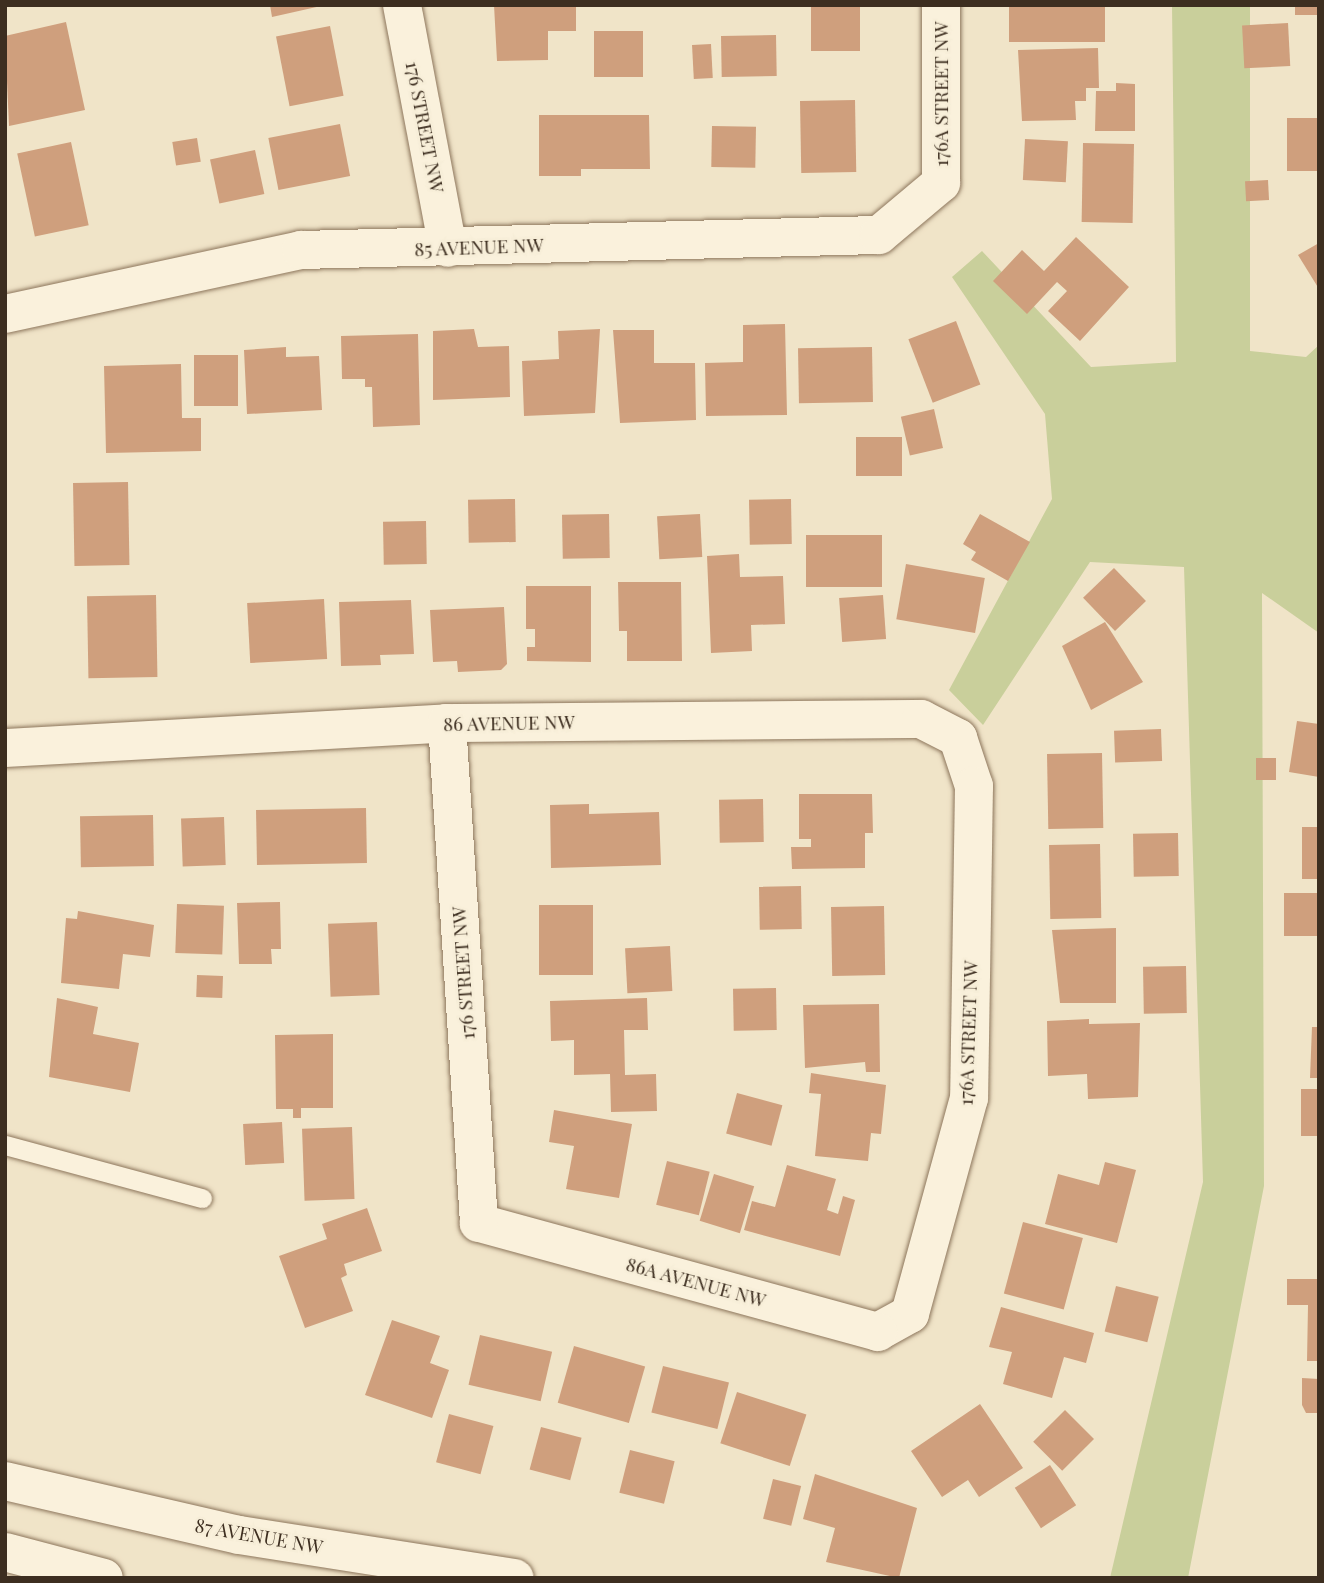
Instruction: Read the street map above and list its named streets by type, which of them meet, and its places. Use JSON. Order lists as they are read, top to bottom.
{
  "streets": {
    "street": [
      "176A STREET NW",
      "176 STREET NW",
      "85 AVENUE NW",
      "86 AVENUE NW",
      "86A AVENUE NW",
      "87 AVENUE NW"
    ]
  },
  "crossings": [
    ["176A STREET NW", "85 AVENUE NW"],
    ["176A STREET NW", "86 AVENUE NW"],
    ["176A STREET NW", "86A AVENUE NW"],
    ["176 STREET NW", "85 AVENUE NW"],
    ["176 STREET NW", "86 AVENUE NW"],
    ["176 STREET NW", "86A AVENUE NW"]
  ]
}
